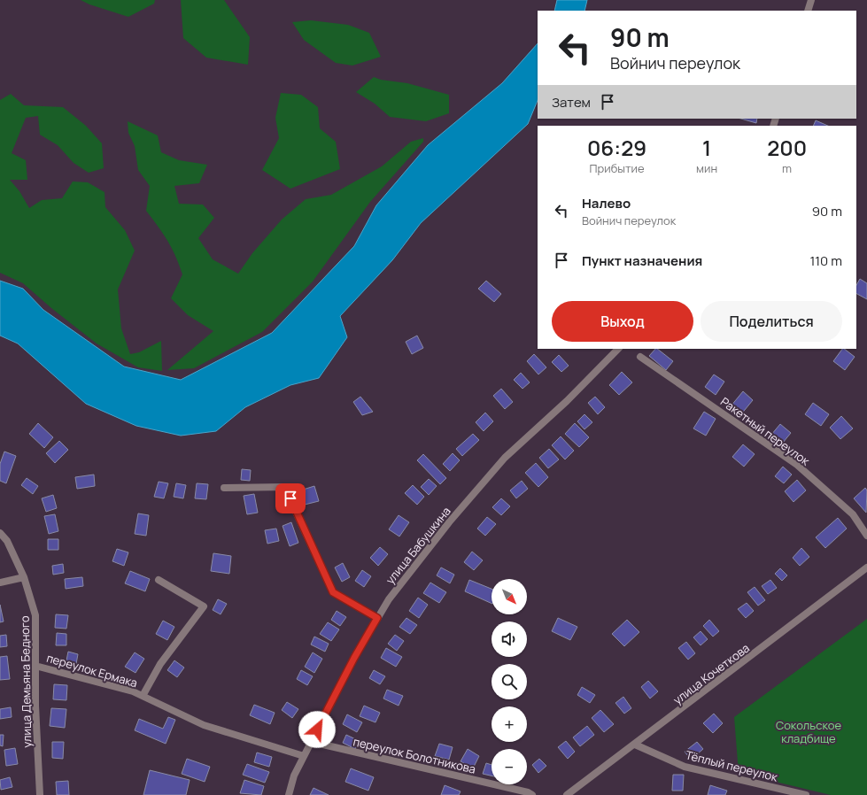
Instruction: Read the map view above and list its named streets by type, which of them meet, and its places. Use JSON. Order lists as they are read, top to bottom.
{
  "streets": {
    "street": [
      "Ракетный переулок",
      "улица Бабушкина",
      "переулок Ермака",
      "улица Кочеткова",
      "улица Демьяна Бедного",
      "переулок Болотникова",
      "Тёплый переулок"
    ]
  },
  "crossings": [
    ["улица Бабушкина", "переулок Ермака"],
    ["улица Бабушкина", "переулок Болотникова"],
    ["переулок Ермака", "улица Демьяна Бедного"],
    ["улица Кочеткова", "Тёплый переулок"]
  ],
  "parks": ["Сокольское кладбище"],
  "north": "bottom right",
  "page": {
    "turn": ["90 m", "Войнич переулок"],
    "then": "Затем",
    "eta": [
      "06:29",
      "Прибытие",
      "1",
      "мин",
      "200",
      "m"
    ],
    "list": [
      {
        "name": "Налево",
        "note": "Войнич переулок",
        "value": "90 m"
      },
      {
        "name": "Пункт назначения",
        "value": "110 m"
      }
    ],
    "buttons": ["Выход", "Поделиться"],
    "map_buttons": ["+", "−"]
  }
}
